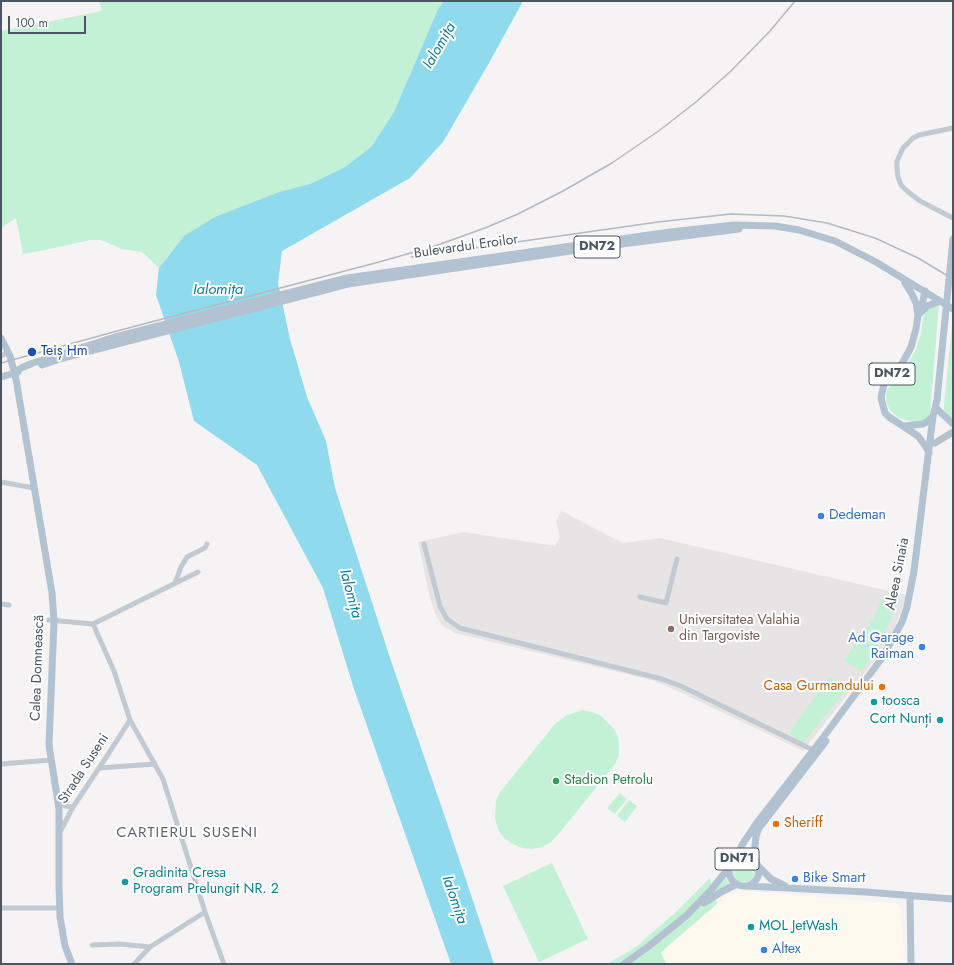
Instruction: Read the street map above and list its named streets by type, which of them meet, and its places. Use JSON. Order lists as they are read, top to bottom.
{
  "streets": {
    "main road": [
      "Bulevardul Eroilor",
      "DN72",
      "Aleea Sinaia",
      "Calea Domnească",
      "DN71"
    ],
    "street": ["Strada Suseni"]
  },
  "crossings": [
    ["Bulevardul Eroilor", "DN72"],
    ["Bulevardul Eroilor", "Calea Domnească"],
    ["DN72", "Aleea Sinaia"],
    ["Aleea Sinaia", "DN71"],
    ["Calea Domnească", "Strada Suseni"]
  ],
  "districts": ["CARTIERUL SUSENI"],
  "water": ["Ialomița"],
  "places": [
    "Teiș Hm",
    "Dedeman",
    "Universitatea Valahia din Targoviste",
    "Ad Garage Raiman",
    "Casa Gurmandului",
    "toosca",
    "Cort Nunți",
    "Stadion Petrolu",
    "Sheriff",
    "Bike Smart",
    "Gradinita Cresa Program Prelungit NR. 2",
    "MOL JetWash",
    "Altex"
  ],
  "scale_bar": "100 m"
}
